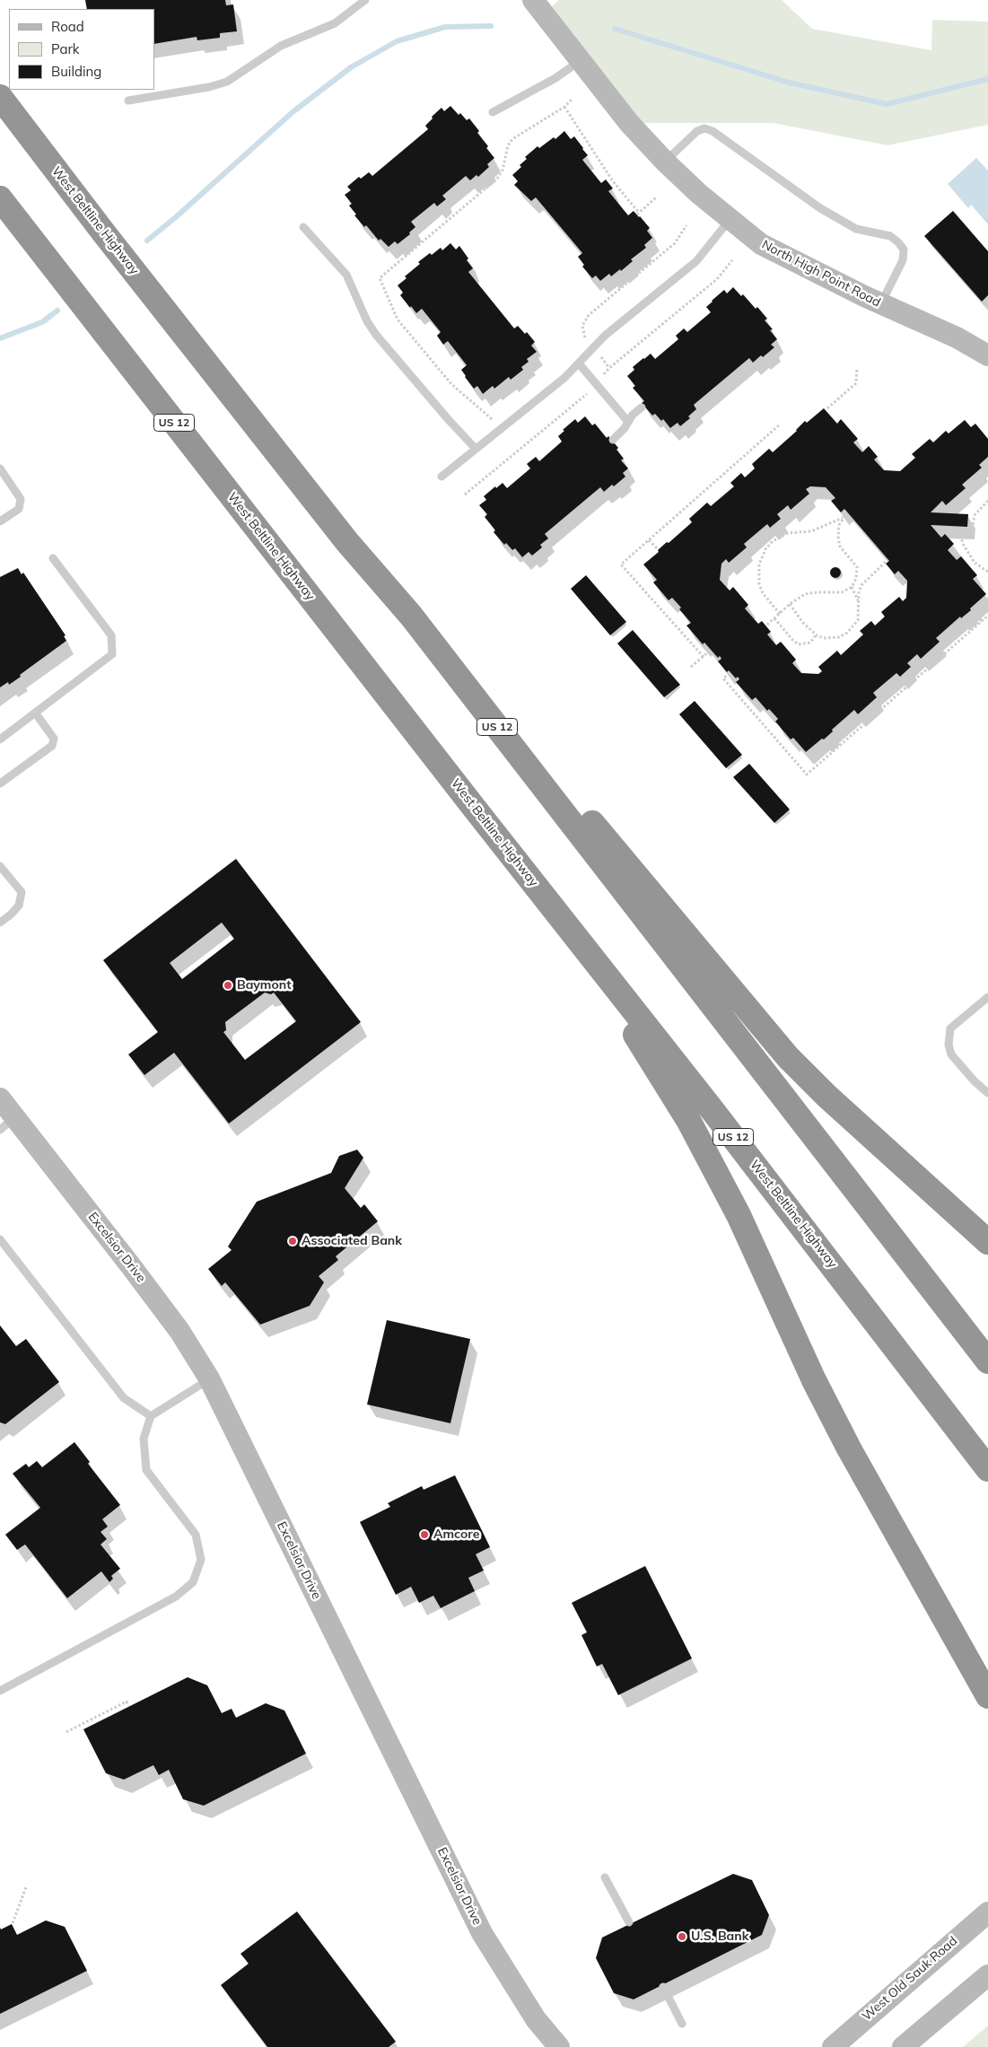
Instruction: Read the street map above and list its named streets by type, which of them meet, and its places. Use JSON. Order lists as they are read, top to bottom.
{
  "streets": {
    "highway": ["West Beltline Highway", "US 12"],
    "street": ["North High Point Road", "Excelsior Drive", "West Old Sauk Road"]
  },
  "places": [
    "Baymont",
    "Associated Bank",
    "Amcore",
    "U.S. Bank"
  ],
  "legend": ["Road", "Park", "Building"]
}
